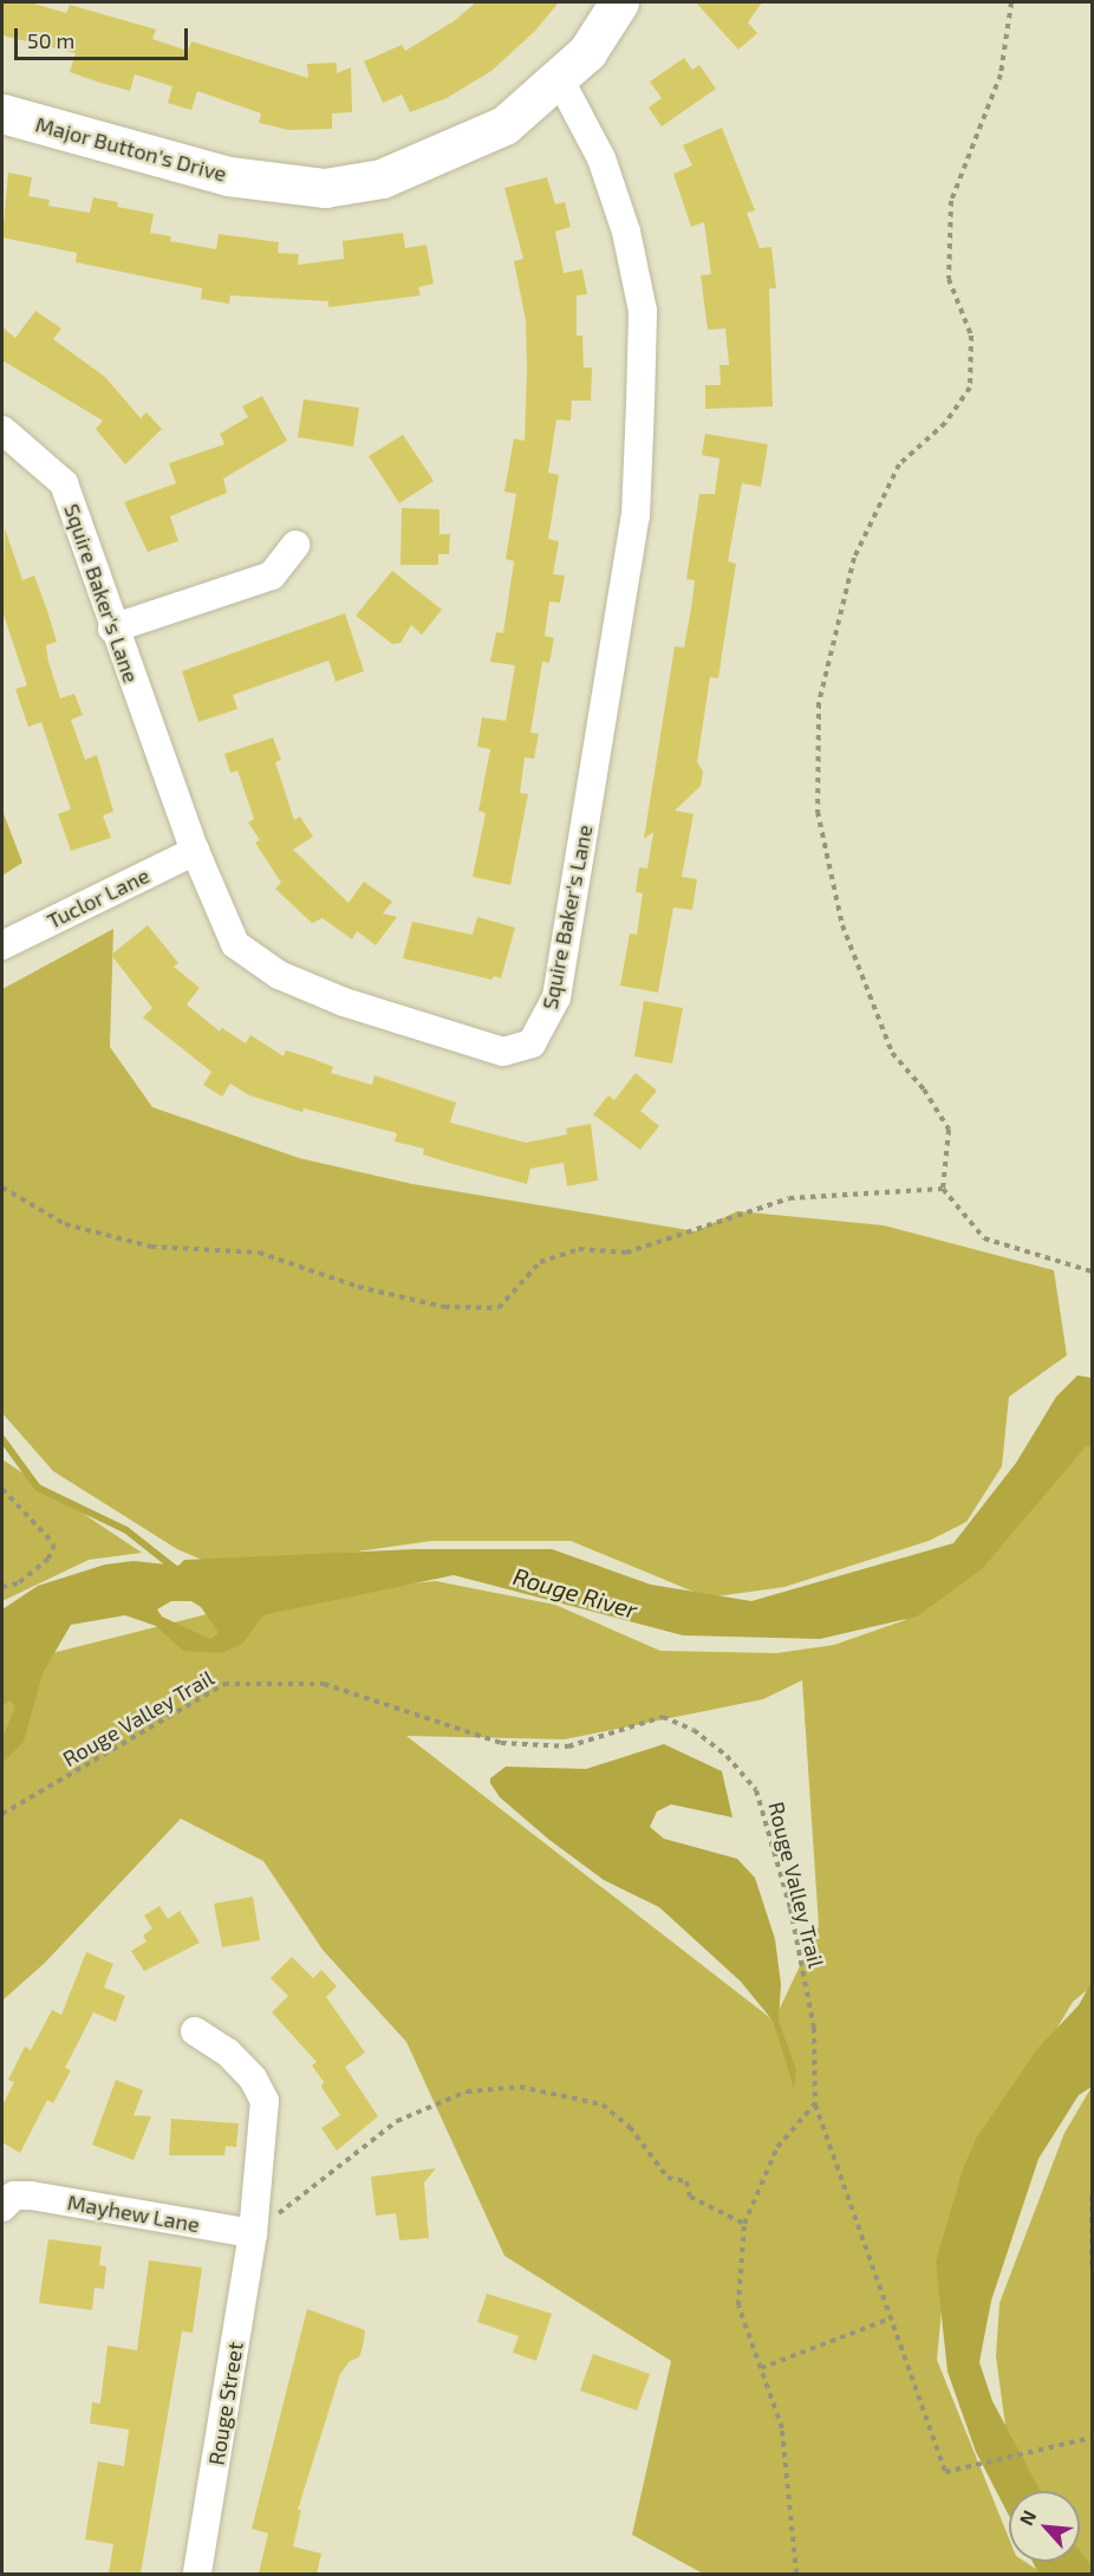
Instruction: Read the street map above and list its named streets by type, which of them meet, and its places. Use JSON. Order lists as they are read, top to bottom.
{
  "streets": {
    "street": [
      "Major Button's Drive",
      "Squire Baker's Lane",
      "Tuclor Lane",
      "Mayhew Lane",
      "Rouge Street"
    ],
    "path": ["Rouge Valley Trail"]
  },
  "crossings": [
    ["Major Button's Drive", "Squire Baker's Lane"],
    ["Squire Baker's Lane", "Tuclor Lane"],
    ["Mayhew Lane", "Rouge Street"]
  ],
  "water": ["Rouge River"],
  "scale_bar": "50 m",
  "north": "top left"
}
